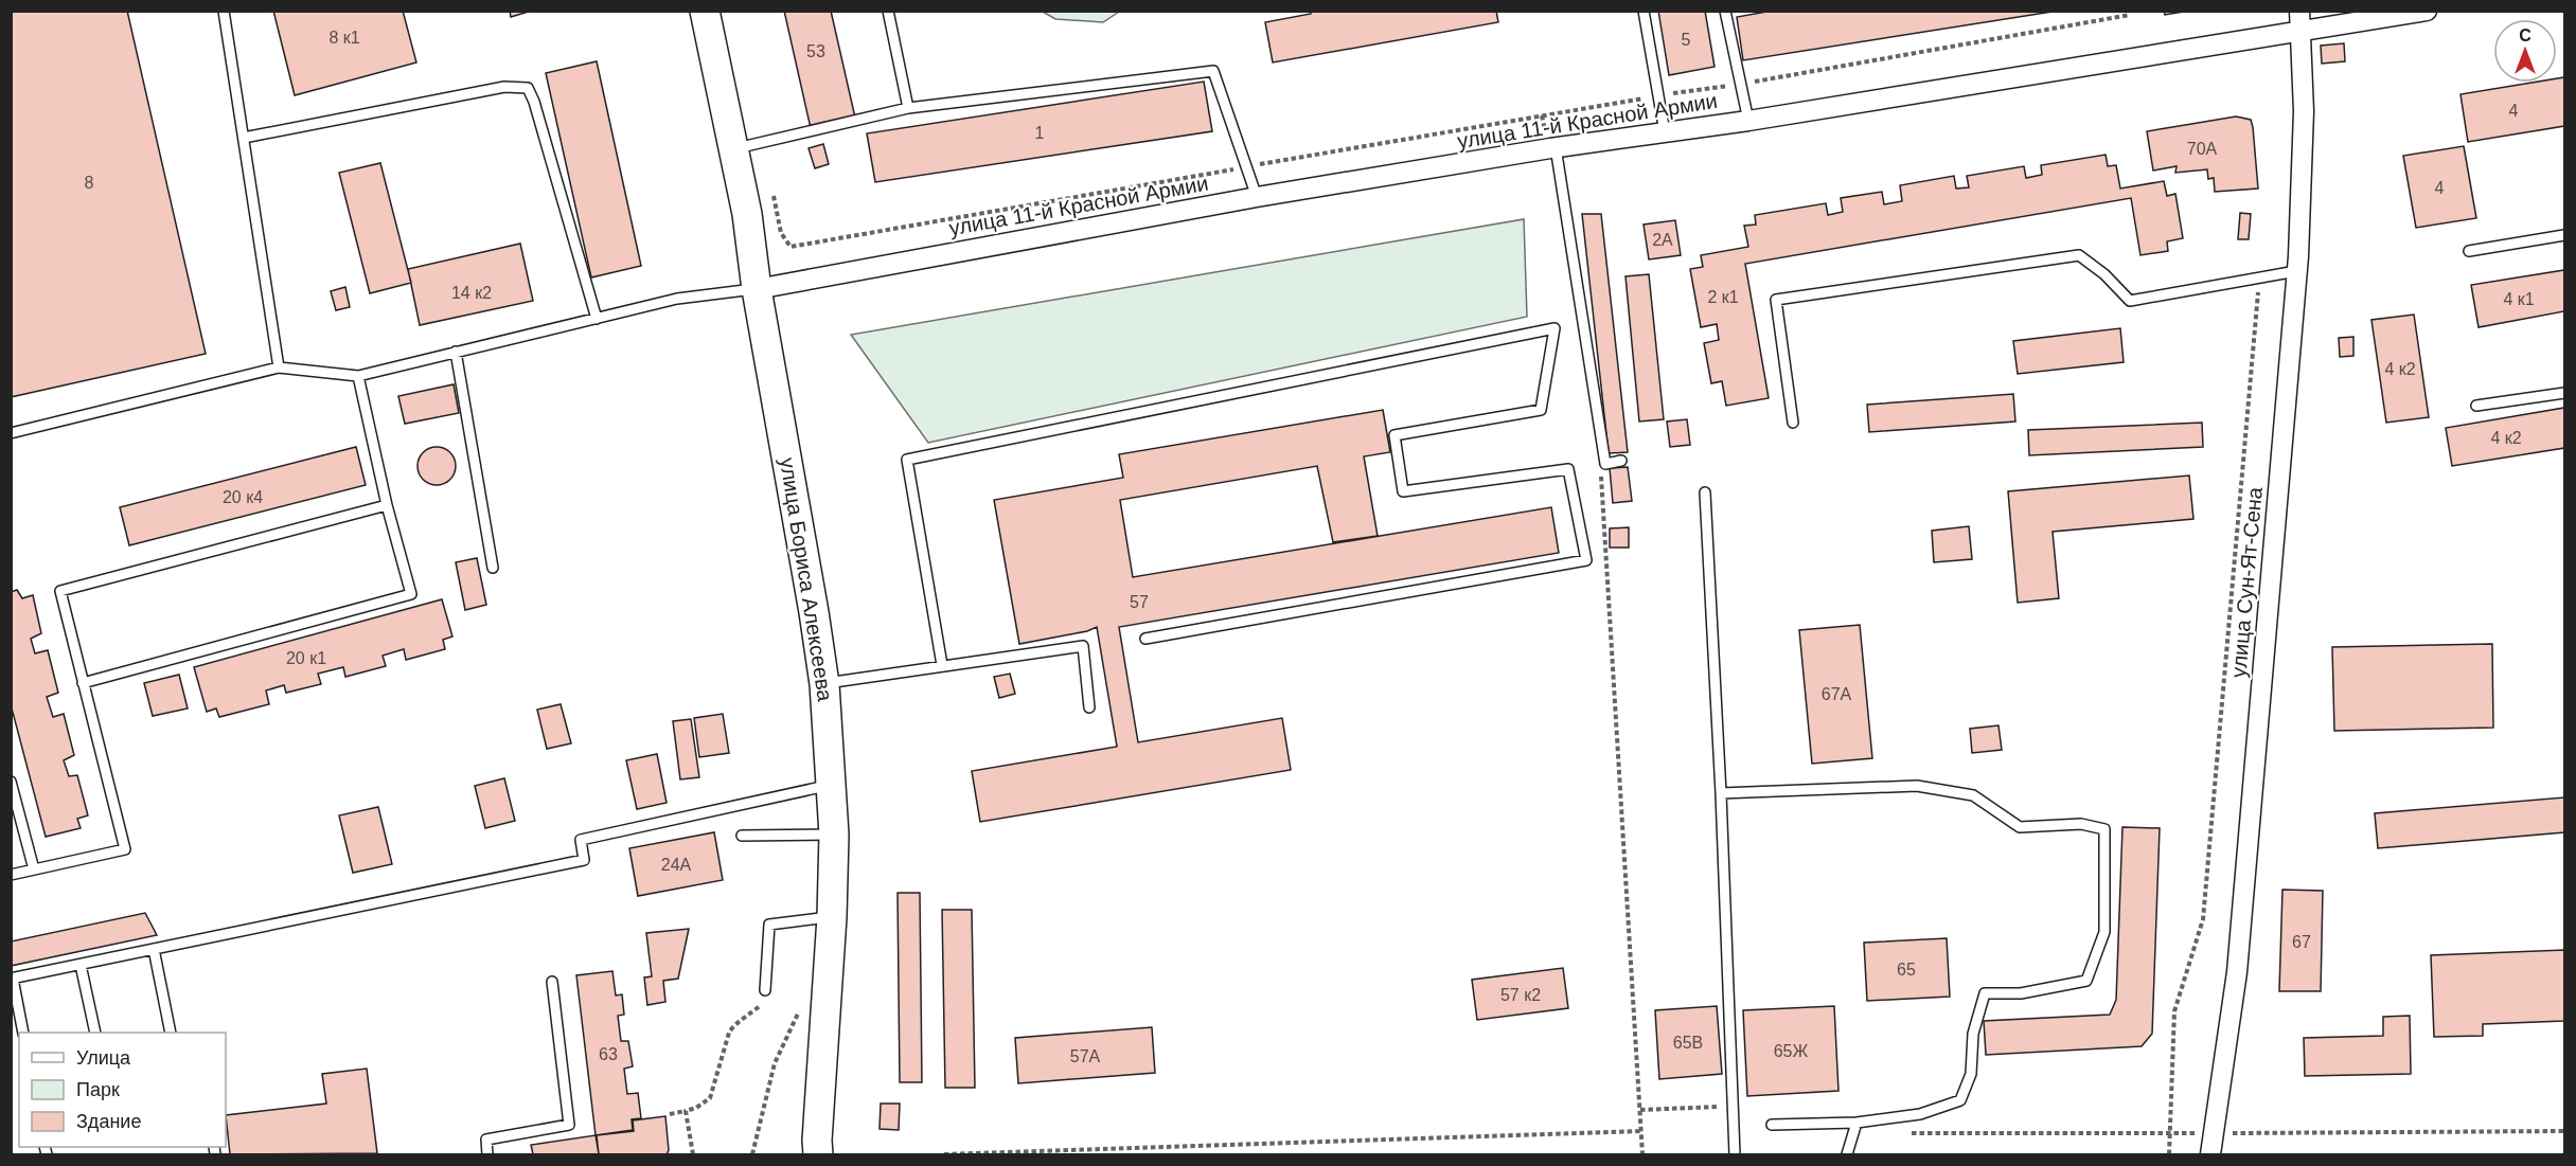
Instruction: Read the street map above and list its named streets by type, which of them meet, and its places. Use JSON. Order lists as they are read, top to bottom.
{
  "streets": {
    "main road": ["улица Бориса Алексеева"],
    "street": ["улица 11-й Красной Армии", "улица Сун-Ят-Сена"]
  },
  "crossings": [
    ["улица 11-й Красной Армии", "улица Бориса Алексеева"],
    ["улица 11-й Красной Армии", "улица Сун-Ят-Сена"]
  ],
  "house_numbers": [
    "8 к1",
    "5",
    "53",
    "4",
    "1",
    "70А",
    "8",
    "4",
    "2А",
    "14 к2",
    "2 к1",
    "4 к1",
    "4 к2",
    "4 к2",
    "20 к4",
    "57",
    "20 к1",
    "67А",
    "24А",
    "67",
    "65",
    "57 к2",
    "65В",
    "65Ж",
    "63",
    "57А"
  ],
  "legend": ["Улица", "Парк", "Здание"],
  "north": "top"
}
